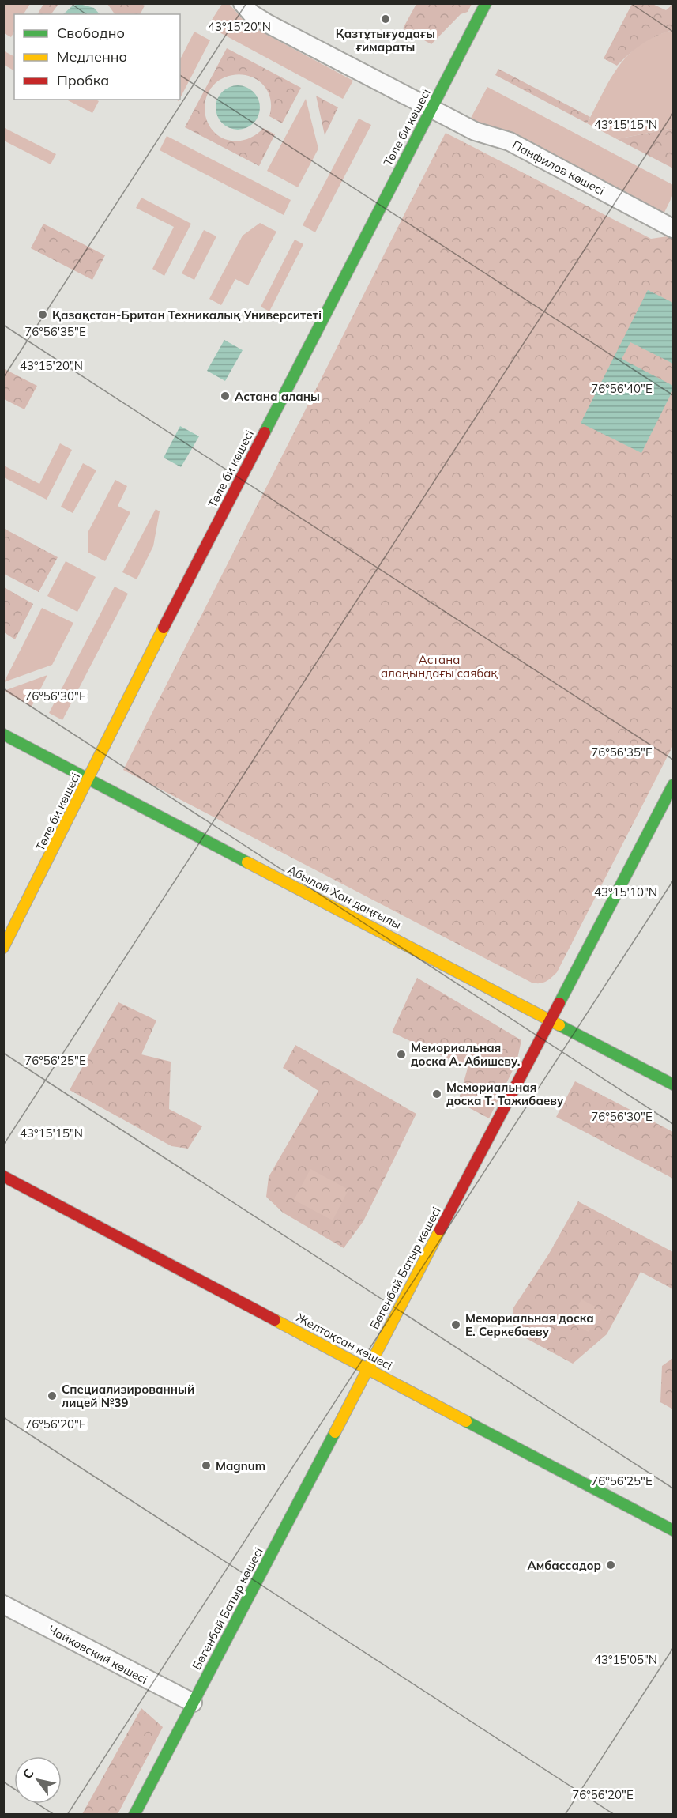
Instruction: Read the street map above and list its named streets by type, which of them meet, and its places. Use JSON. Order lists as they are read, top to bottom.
{
  "streets": {
    "street": [
      "Төле би көшесі",
      "Панфилов көшесі",
      "Абылай Хан даңғылы",
      "Бөгенбай Батыр көшесі",
      "Желтоқсан көшесі",
      "Чайковский көшесі"
    ]
  },
  "crossings": [
    ["Төле би көшесі", "Панфилов көшесі"],
    ["Төле би көшесі", "Абылай Хан даңғылы"],
    ["Абылай Хан даңғылы", "Бөгенбай Батыр көшесі"],
    ["Бөгенбай Батыр көшесі", "Желтоқсан көшесі"],
    ["Бөгенбай Батыр көшесі", "Чайковский көшесі"]
  ],
  "parks": ["Астана алаңындағы саябақ"],
  "places": [
    "Қазтұтығуодағы ғимараты",
    "Қазақстан-Британ Техникалық Университеті",
    "Астана алаңы",
    "Мемориальная доска А. Абишеву.",
    "Мемориальная доска Т. Тажибаеву",
    "Мемориальная доска Е. Серкебаеву",
    "Специализированный лицей №39",
    "Magnum",
    "Амбассадор"
  ],
  "legend": ["Свободно", "Медленно", "Пробка"],
  "north": "top left",
  "coordinates": [
    "43°15'20\"N",
    "43°15'15\"N",
    "76°56'35\"E",
    "76°56'40\"E",
    "76°56'30\"E",
    "43°15'10\"N",
    "76°56'25\"E",
    "76°56'20\"E",
    "43°15'05\"N"
  ]
}
